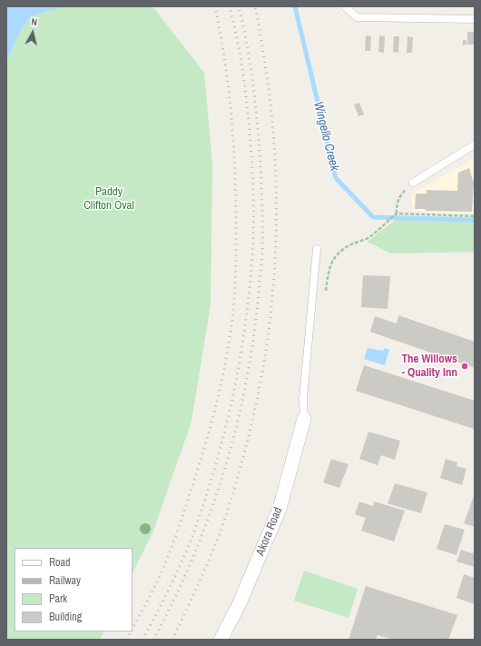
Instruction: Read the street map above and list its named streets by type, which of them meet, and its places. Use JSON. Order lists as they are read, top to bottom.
{
  "streets": {
    "street": ["Akora Road"]
  },
  "water": ["Wingello Creek"],
  "parks": ["Paddy Clifton Oval"],
  "places": ["The Willows - Quality Inn"],
  "legend": [
    "Road",
    "Railway",
    "Park",
    "Building"
  ],
  "north": "top"
}
